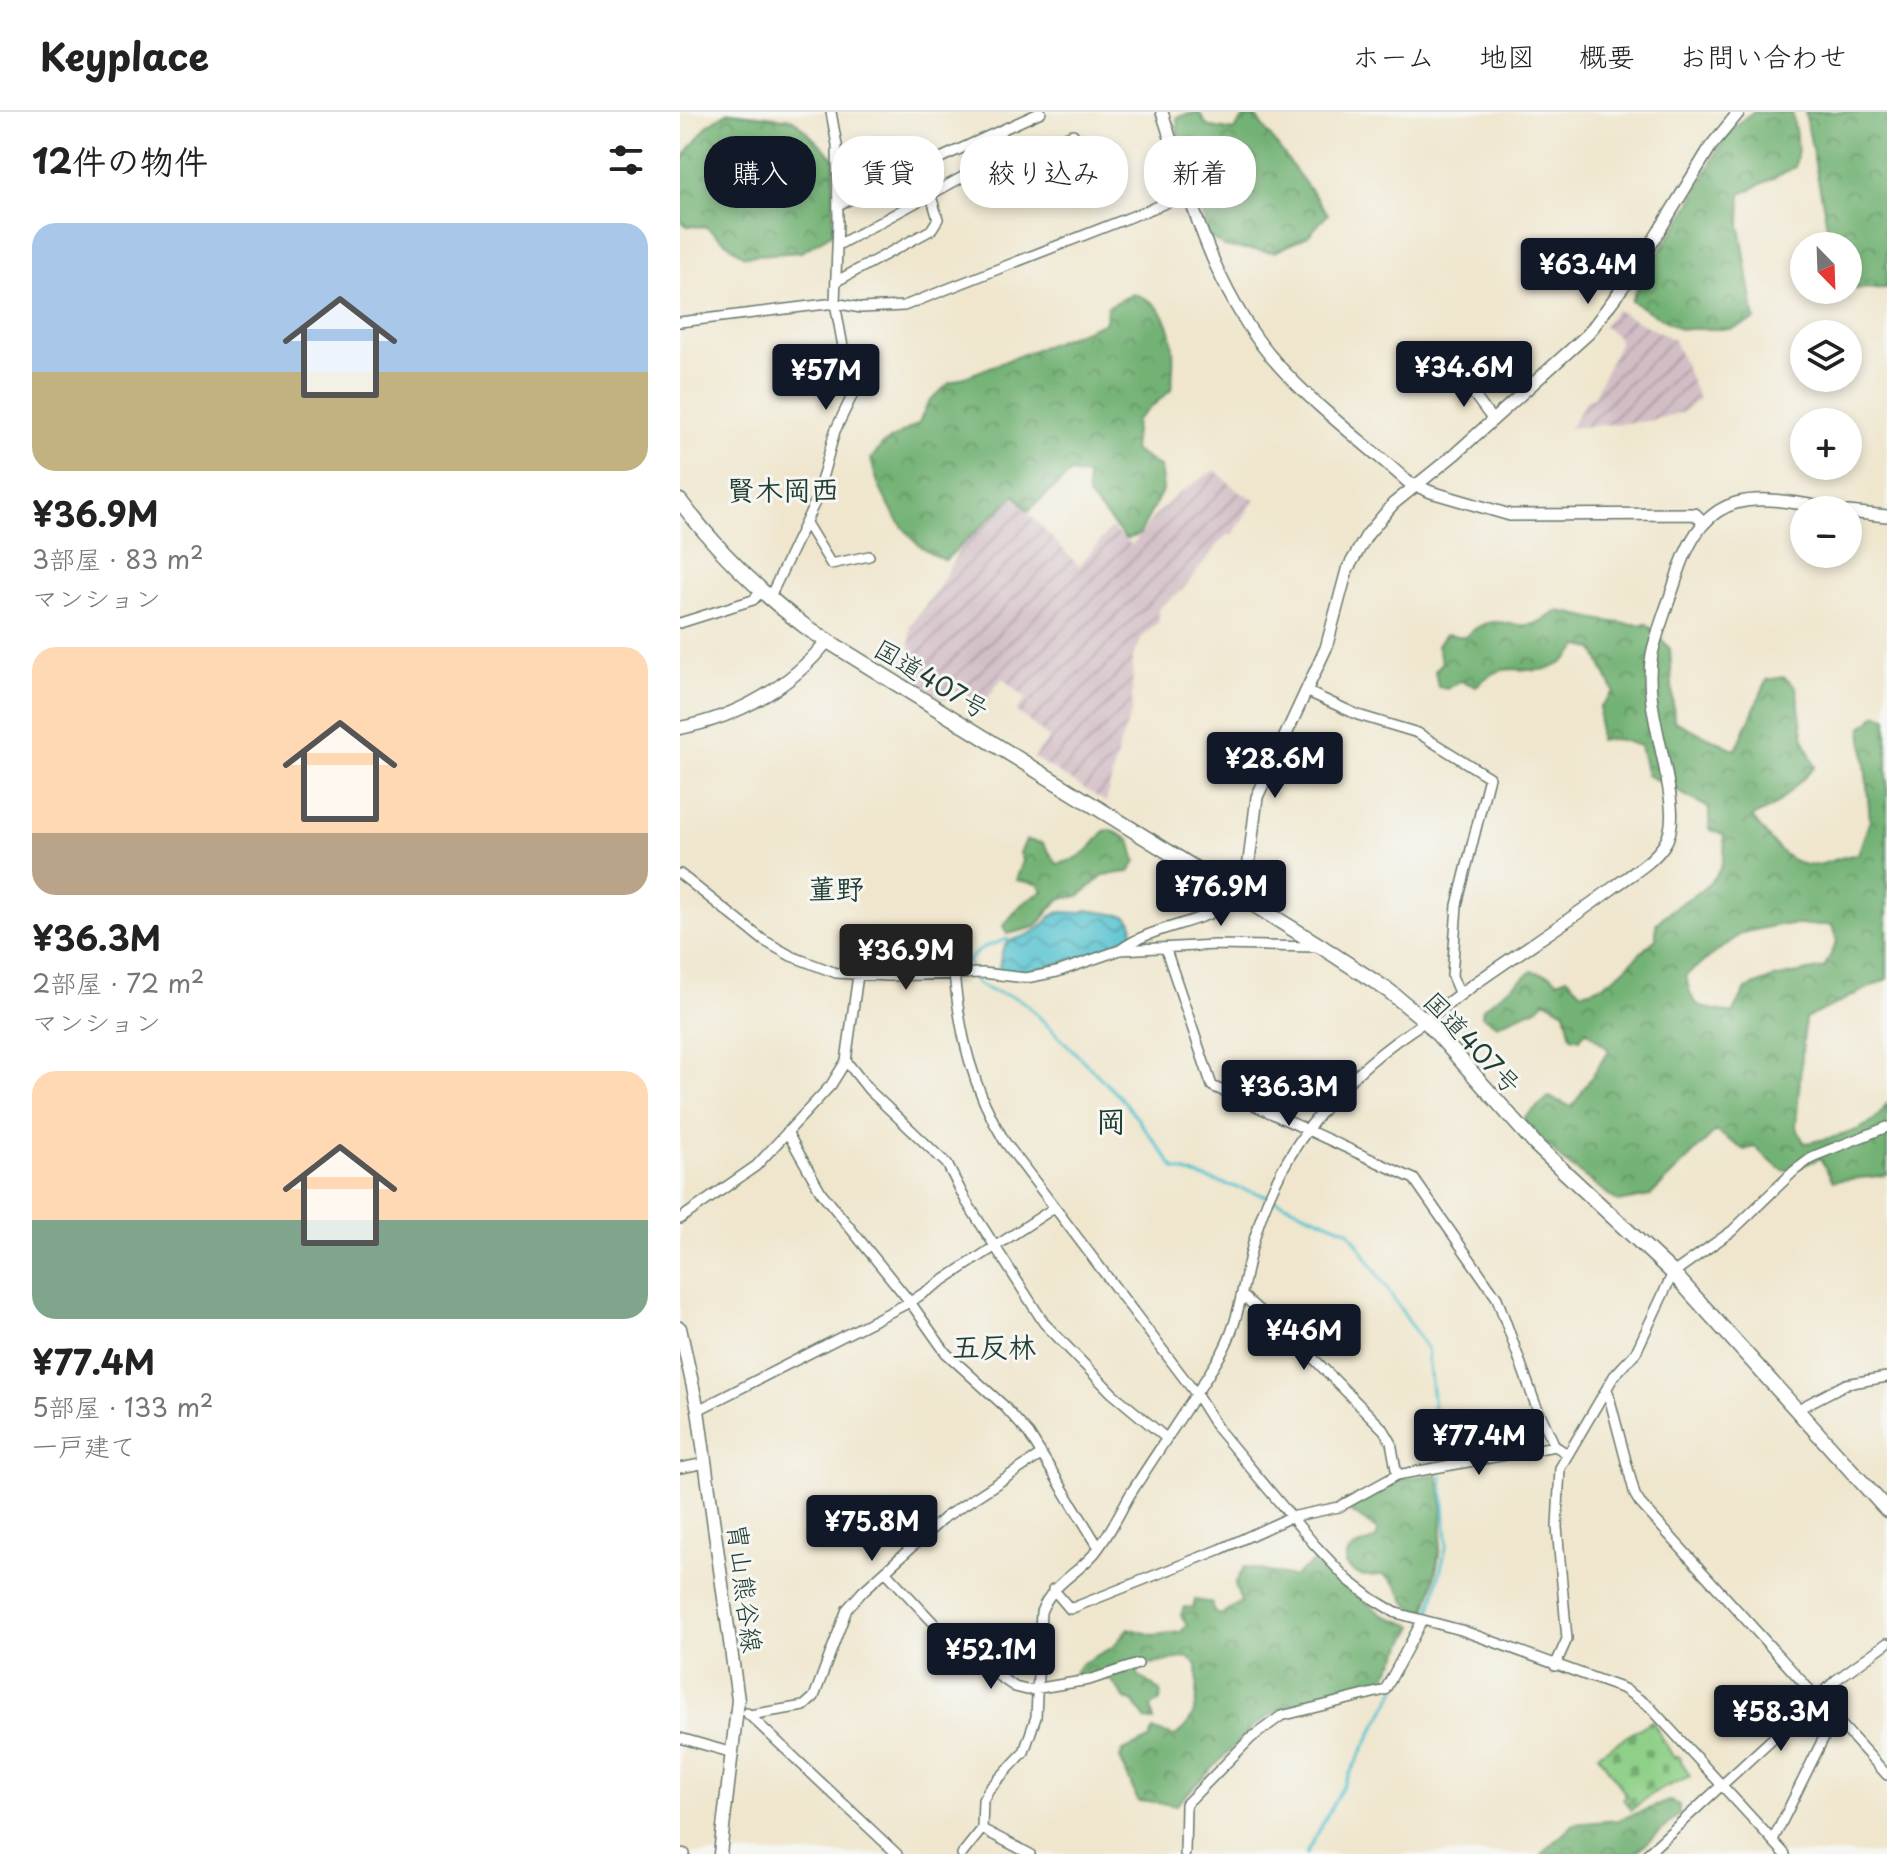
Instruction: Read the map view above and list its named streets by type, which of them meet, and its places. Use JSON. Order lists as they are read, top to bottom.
{
  "streets": {
    "highway": ["国道407号"],
    "main road": ["胄山熊谷線"]
  },
  "districts": [
    "賢木岡西",
    "董野",
    "岡",
    "五反林"
  ],
  "north": "bottom right",
  "page": {
    "header": "Keyplace",
    "nav": [
      "ホーム",
      "地図",
      "概要",
      "お問い合わせ"
    ],
    "heading": "12件の物件",
    "chip": [
      "購入",
      "賃貸",
      "絞り込み",
      "新着"
    ],
    "list": [
      {
        "name": "¥36.9M",
        "note": "3部屋 · 83 m² · マンション"
      },
      {
        "name": "¥36.3M",
        "note": "2部屋 · 72 m² · マンション"
      },
      {
        "name": "¥77.4M",
        "note": "5部屋 · 133 m² · 一戸建て"
      }
    ],
    "map_buttons": ["+", "−"],
    "price": [
      "¥63.4M",
      "¥34.6M",
      "¥57M",
      "¥28.6M",
      "¥76.9M",
      "¥36.9M",
      "¥36.3M",
      "¥46M",
      "¥77.4M",
      "¥75.8M",
      "¥52.1M",
      "¥58.3M"
    ]
  }
}
